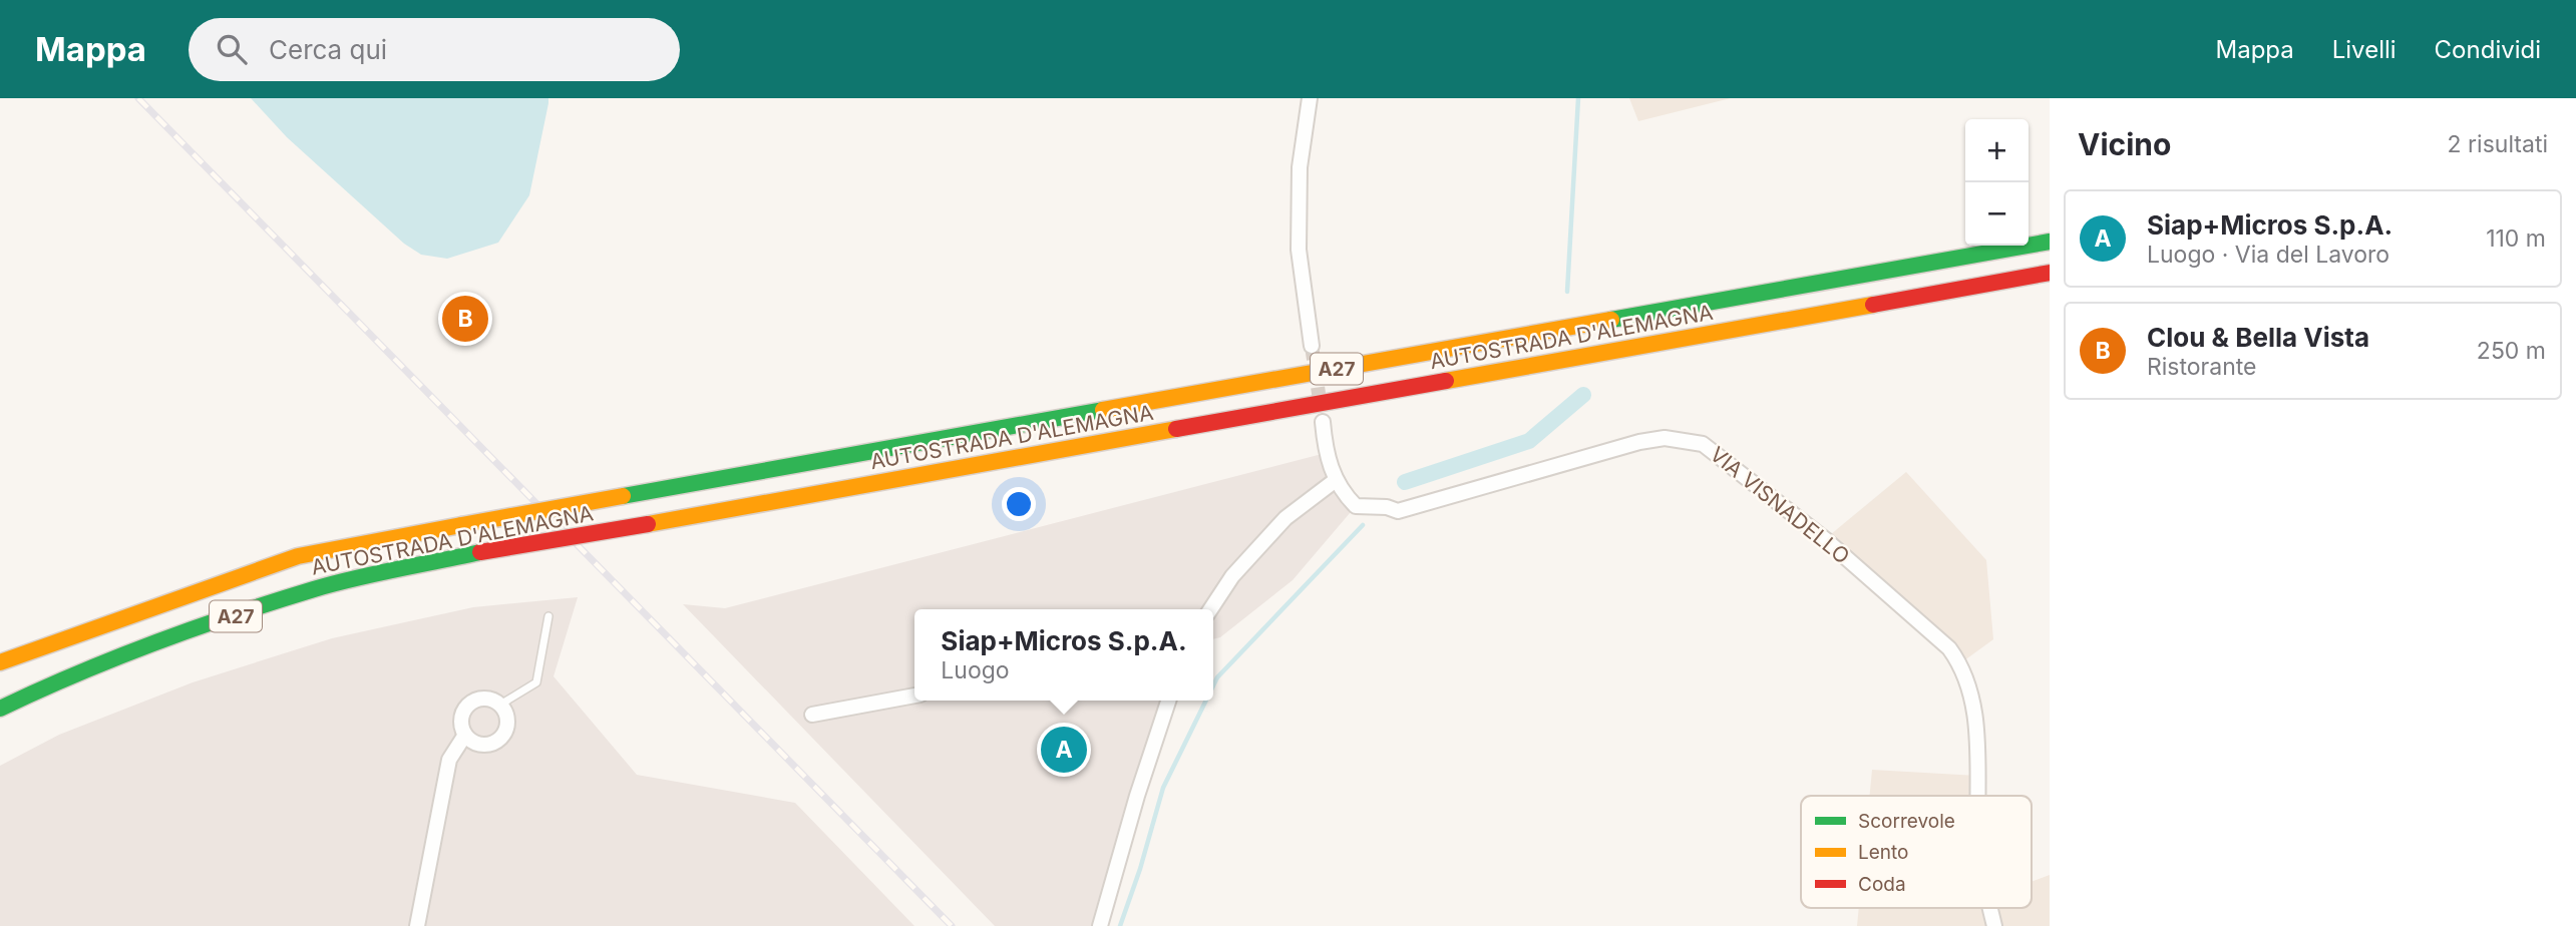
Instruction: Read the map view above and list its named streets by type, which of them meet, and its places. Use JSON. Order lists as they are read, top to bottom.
{
  "streets": {
    "highway": ["AUTOSTRADA D'ALEMAGNA", "A27"],
    "street": ["VIA VISNADELLO"]
  },
  "legend": ["Scorrevole", "Lento", "Coda"],
  "page": {
    "header": "Mappa",
    "search": "Cerca qui",
    "nav": ["Mappa", "Livelli", "Condividi"],
    "heading": ["Vicino", "2 risultati"],
    "map_buttons": ["+", "−"],
    "list": [
      {
        "mark": "A",
        "name": "Siap+Micros S.p.A.",
        "note": "Luogo · Via del Lavoro",
        "value": "110 m"
      },
      {
        "mark": "B",
        "name": "Clou & Bella Vista",
        "note": "Ristorante",
        "value": "250 m"
      }
    ],
    "pins": ["B", "A"],
    "popup": ["Siap+Micros S.p.A.", "Luogo"]
  }
}
